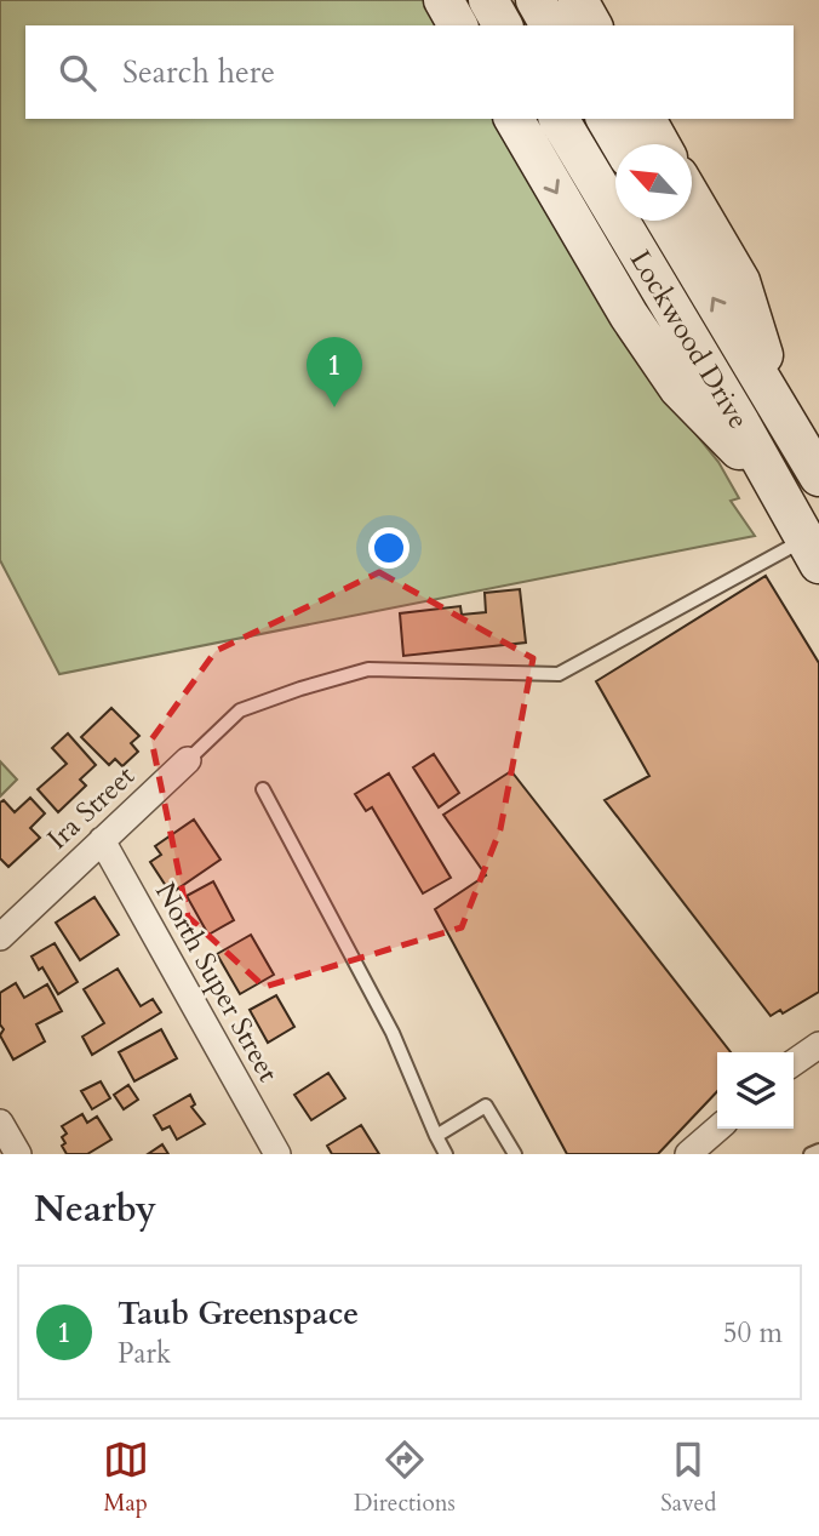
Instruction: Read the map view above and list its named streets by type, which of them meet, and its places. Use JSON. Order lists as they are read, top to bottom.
{
  "streets": {
    "main road": ["Lockwood Drive"],
    "street": ["Ira Street", "North Super Street"]
  },
  "crossings": [
    ["Ira Street", "North Super Street"]
  ],
  "north": "top left",
  "page": {
    "search": "Search here",
    "pins": "1",
    "heading": "Nearby",
    "list": [
      {
        "mark": "1",
        "name": "Taub Greenspace",
        "note": "Park",
        "value": "50 m"
      }
    ],
    "nav": ["Map", "Directions", "Saved"]
  }
}
